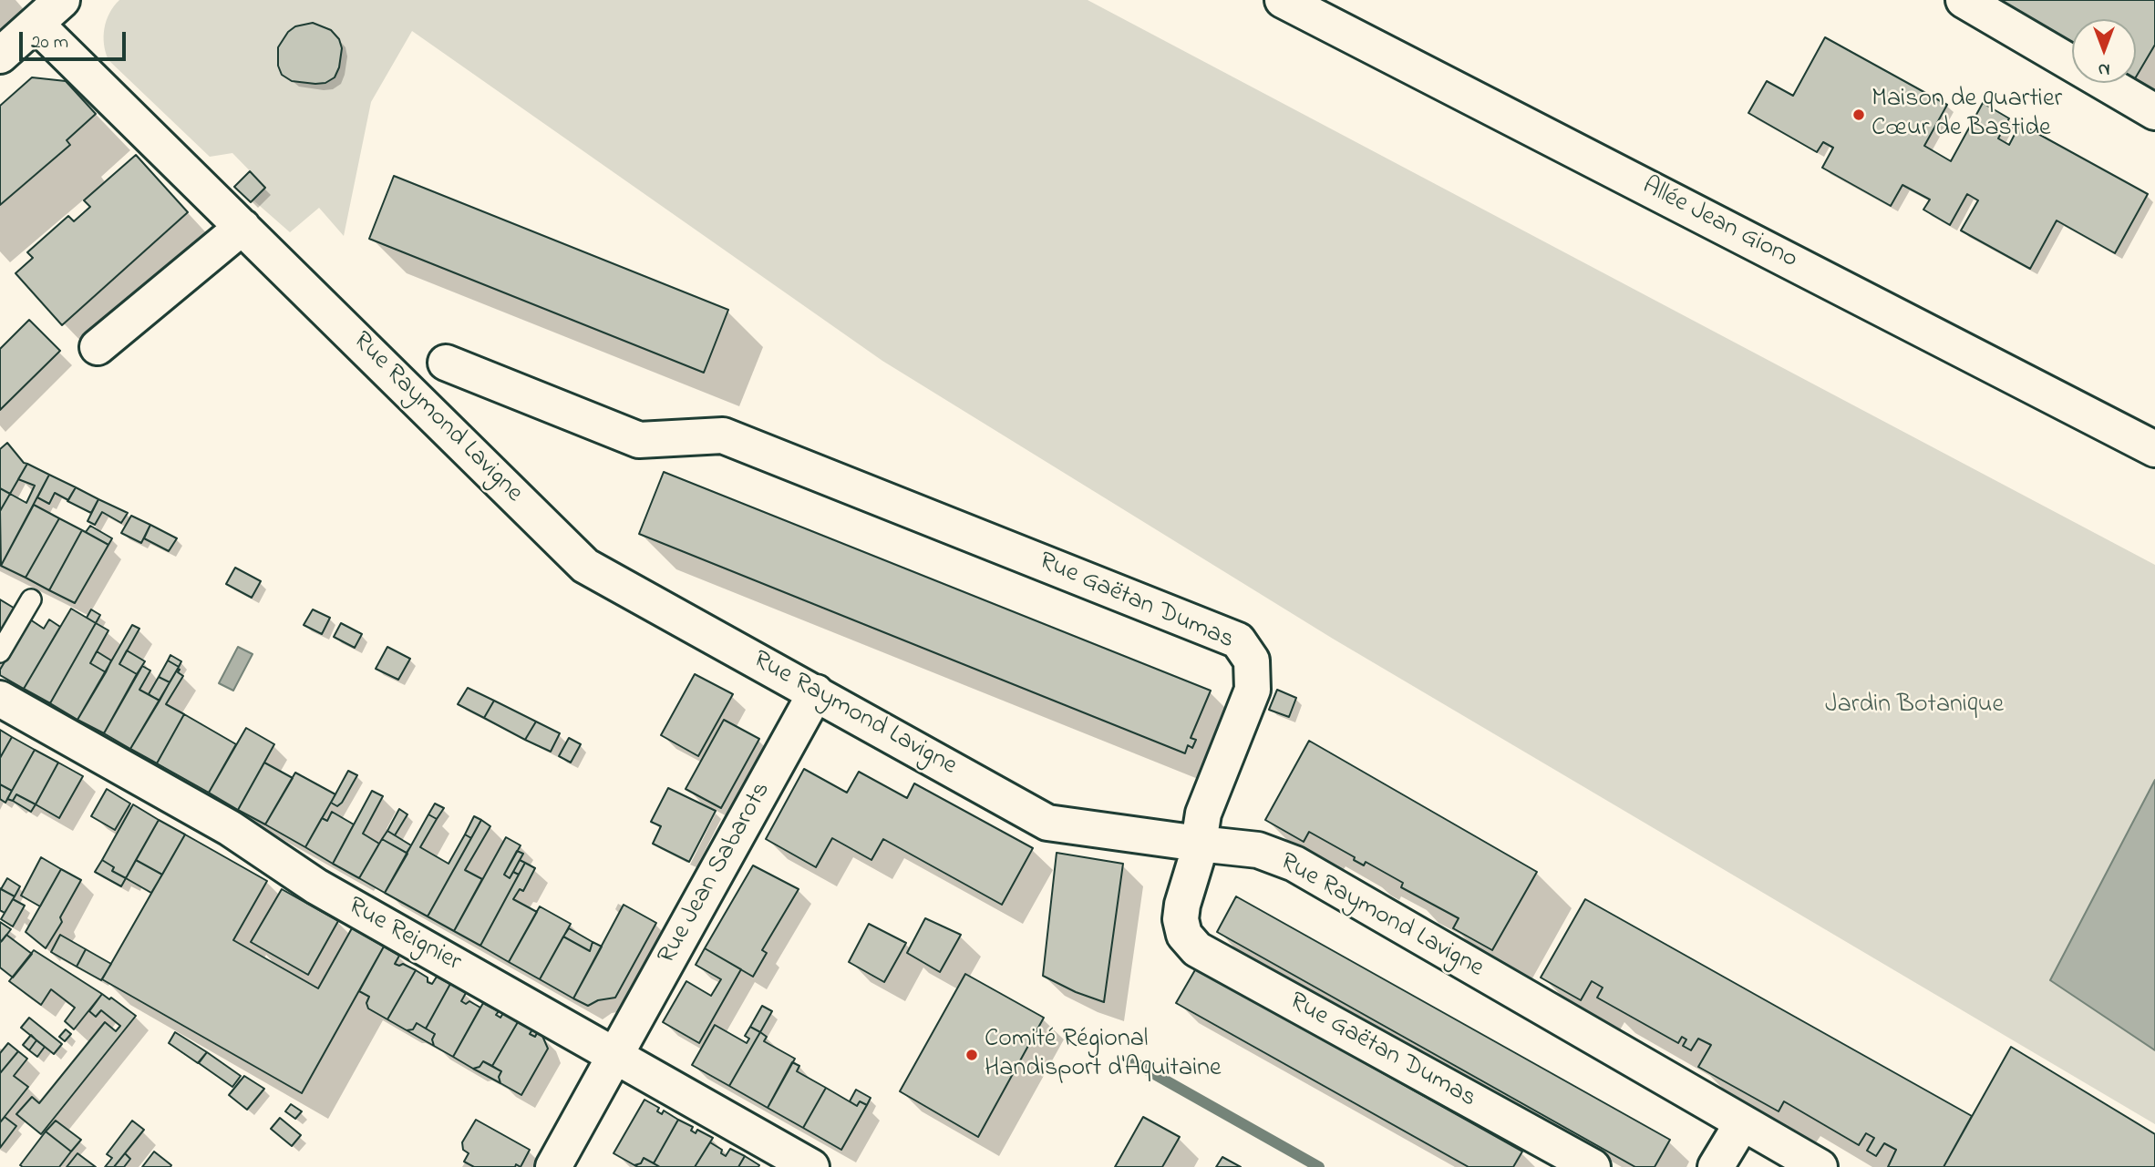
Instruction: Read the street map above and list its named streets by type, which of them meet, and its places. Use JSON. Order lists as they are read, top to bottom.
{
  "streets": {
    "street": [
      "Allée Jean Giono",
      "Rue Raymond Lavigne",
      "Rue Gaëtan Dumas",
      "Rue Jean Sabarots",
      "Rue Reignier"
    ]
  },
  "crossings": [
    ["Rue Raymond Lavigne", "Rue Gaëtan Dumas"],
    ["Rue Raymond Lavigne", "Rue Jean Sabarots"],
    ["Rue Jean Sabarots", "Rue Reignier"]
  ],
  "parks": ["Jardin Botanique"],
  "places": ["Maison de quartier Cœur de Bastide", "Comité Régional Handisport d'Aquitaine"],
  "scale_bar": "20 m",
  "north": "bottom"
}
